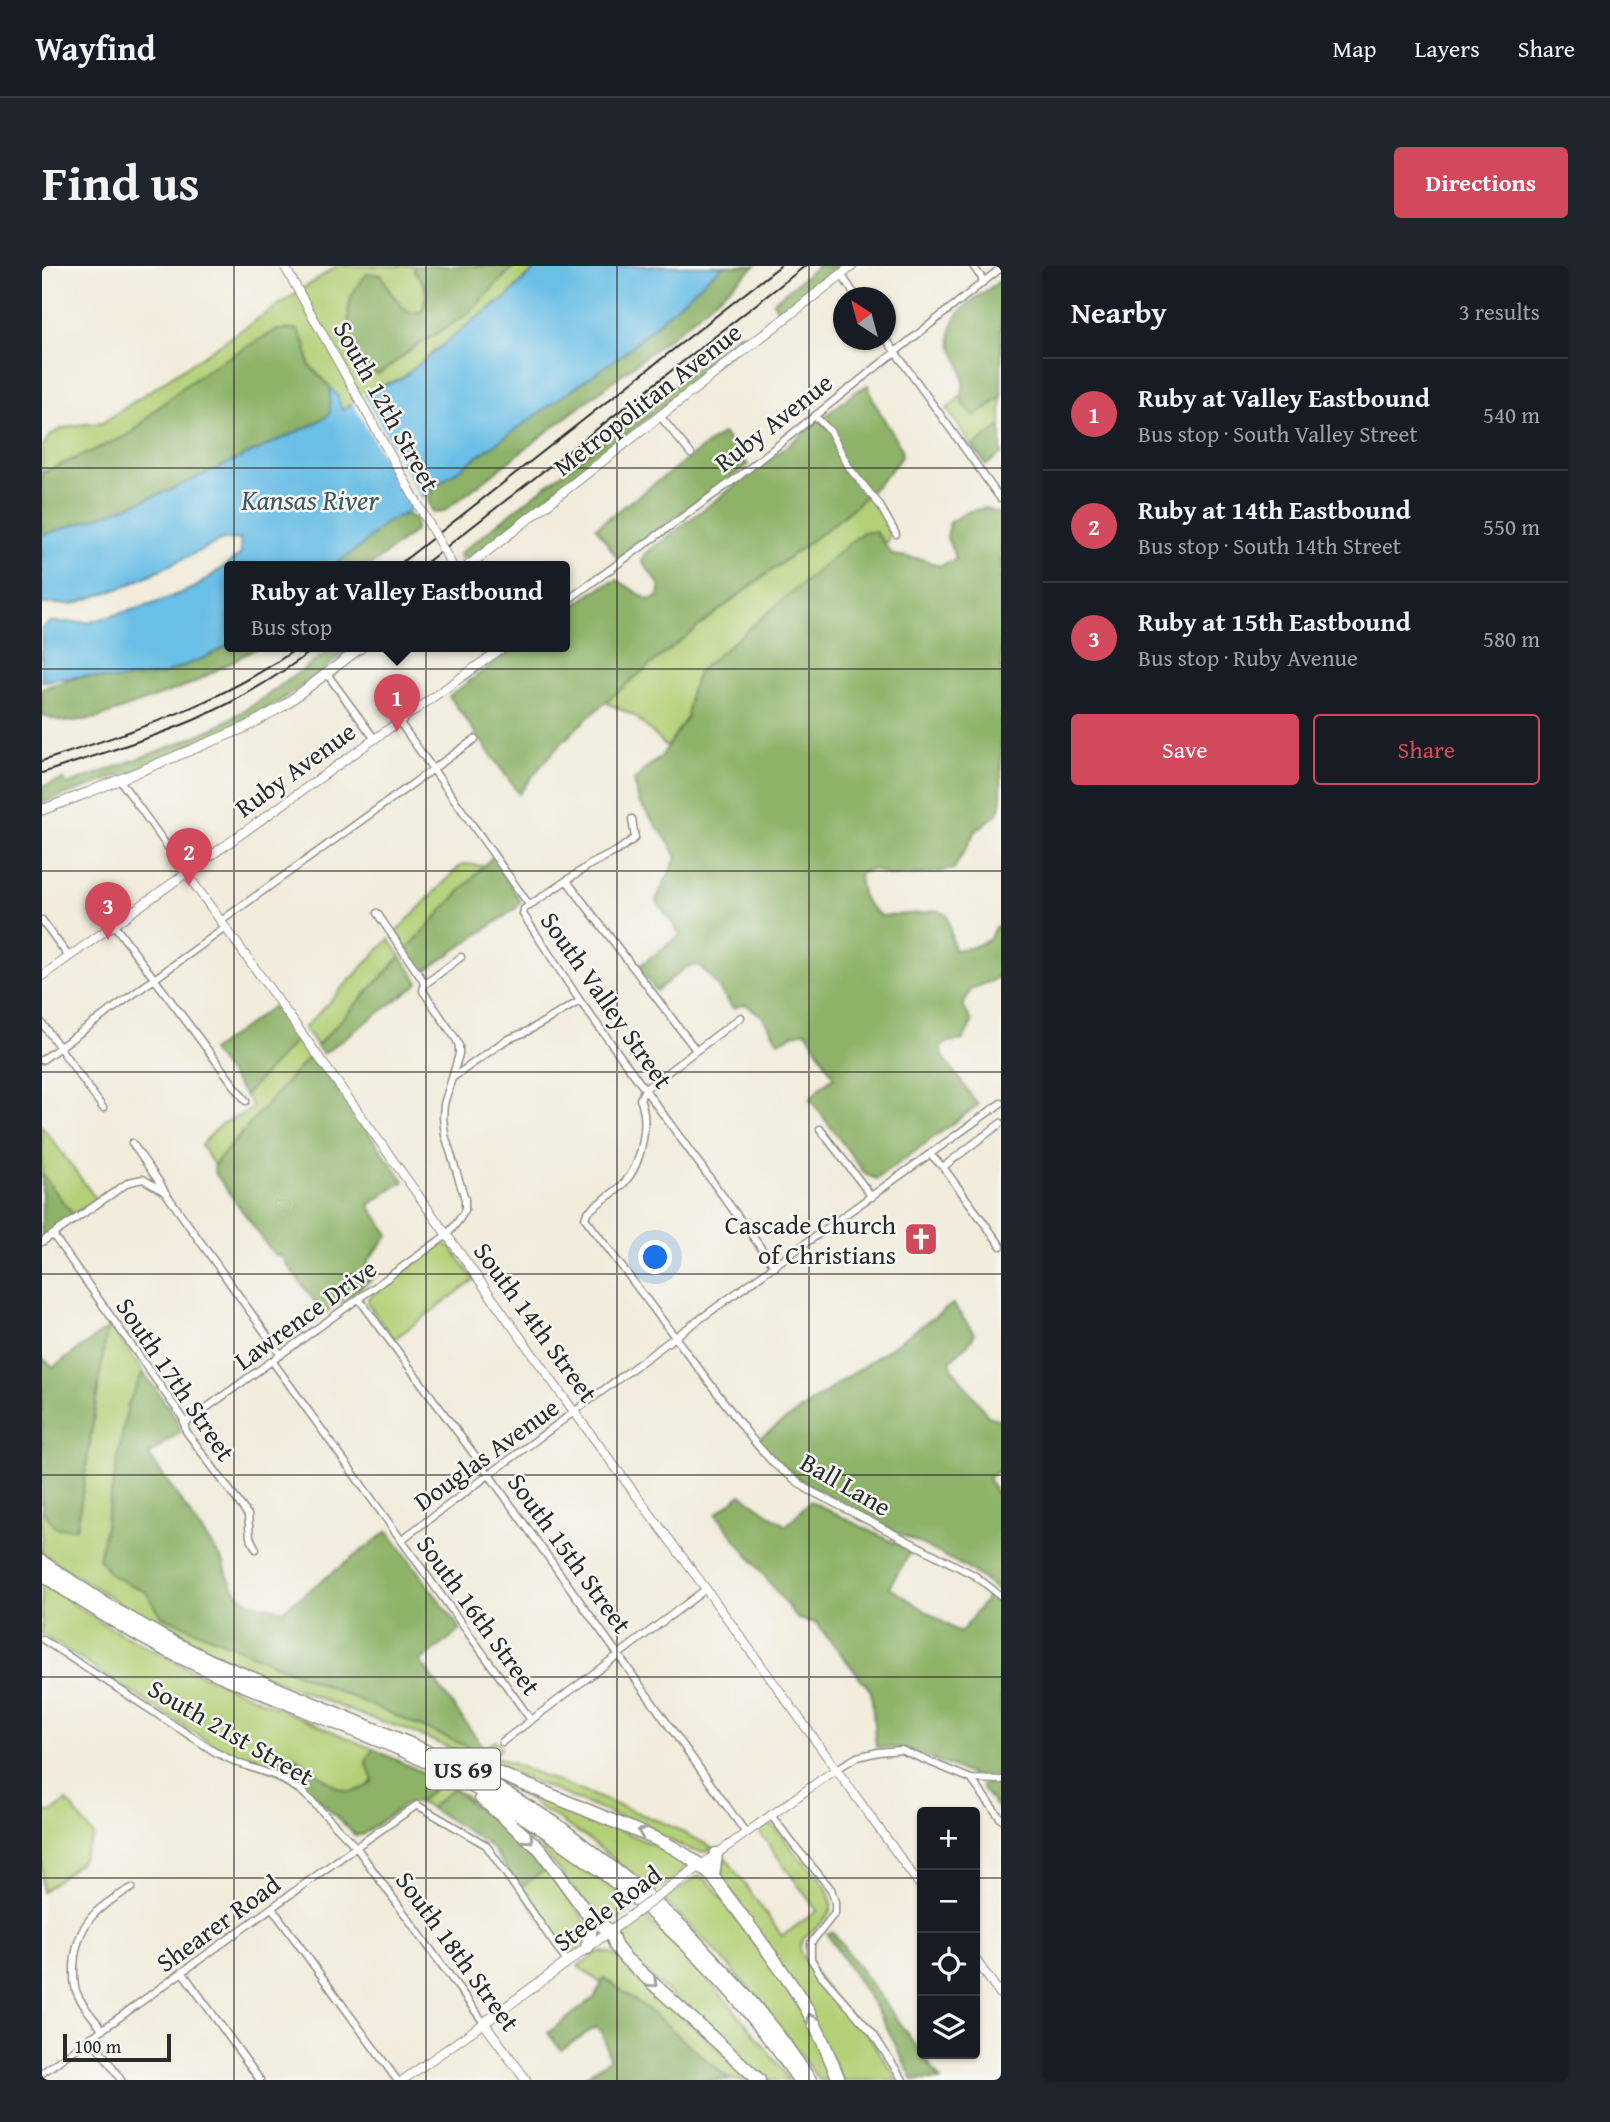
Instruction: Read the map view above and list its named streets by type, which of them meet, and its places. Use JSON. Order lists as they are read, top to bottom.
{
  "streets": {
    "highway": ["US 69"],
    "main road": ["Metropolitan Avenue", "Steele Road", "South 18th Street"],
    "street": [
      "South 12th Street",
      "Ruby Avenue",
      "South Valley Street",
      "Lawrence Drive",
      "South 14th Street",
      "South 17th Street",
      "Douglas Avenue",
      "Ball Lane",
      "South 15th Street",
      "South 16th Street",
      "South 21st Street",
      "Shearer Road"
    ]
  },
  "crossings": [
    ["Ruby Avenue", "South Valley Street"],
    ["Ruby Avenue", "South 14th Street"],
    ["South Valley Street", "Douglas Avenue"],
    ["South Valley Street", "Ball Lane"],
    ["Lawrence Drive", "South 14th Street"],
    ["Lawrence Drive", "South 17th Street"],
    ["Lawrence Drive", "South 15th Street"],
    ["Lawrence Drive", "South 16th Street"],
    ["South 14th Street", "Douglas Avenue"],
    ["South 14th Street", "Steele Road"],
    ["Douglas Avenue", "Ball Lane"],
    ["Douglas Avenue", "South 15th Street"],
    ["Douglas Avenue", "South 16th Street"],
    ["South 15th Street", "Steele Road"],
    ["South 21st Street", "Shearer Road"],
    ["South 21st Street", "South 18th Street"],
    ["Steele Road", "Shearer Road"],
    ["Steele Road", "South 18th Street"],
    ["Shearer Road", "South 18th Street"]
  ],
  "water": ["Kansas River"],
  "places": {
    "church": ["Cascade Church of Christians"]
  },
  "scale_bar": "100 m",
  "north": "top left",
  "page": {
    "header": "Wayfind",
    "nav": ["Map", "Layers", "Share"],
    "title": "Find us",
    "buttons": [
      "Directions",
      ["Save", "Share"]
    ],
    "heading": ["Nearby", "3 results"],
    "list": [
      {
        "mark": "1",
        "name": "Ruby at Valley Eastbound",
        "note": "Bus stop · South Valley Street",
        "value": "540 m"
      },
      {
        "mark": "2",
        "name": "Ruby at 14th Eastbound",
        "note": "Bus stop · South 14th Street",
        "value": "550 m"
      },
      {
        "mark": "3",
        "name": "Ruby at 15th Eastbound",
        "note": "Bus stop · Ruby Avenue",
        "value": "580 m"
      }
    ],
    "popup": ["Ruby at Valley Eastbound", "Bus stop"],
    "pins": ["1", "2", "3"],
    "map_buttons": ["+", "−"],
    "scale": "100 m"
  }
}
